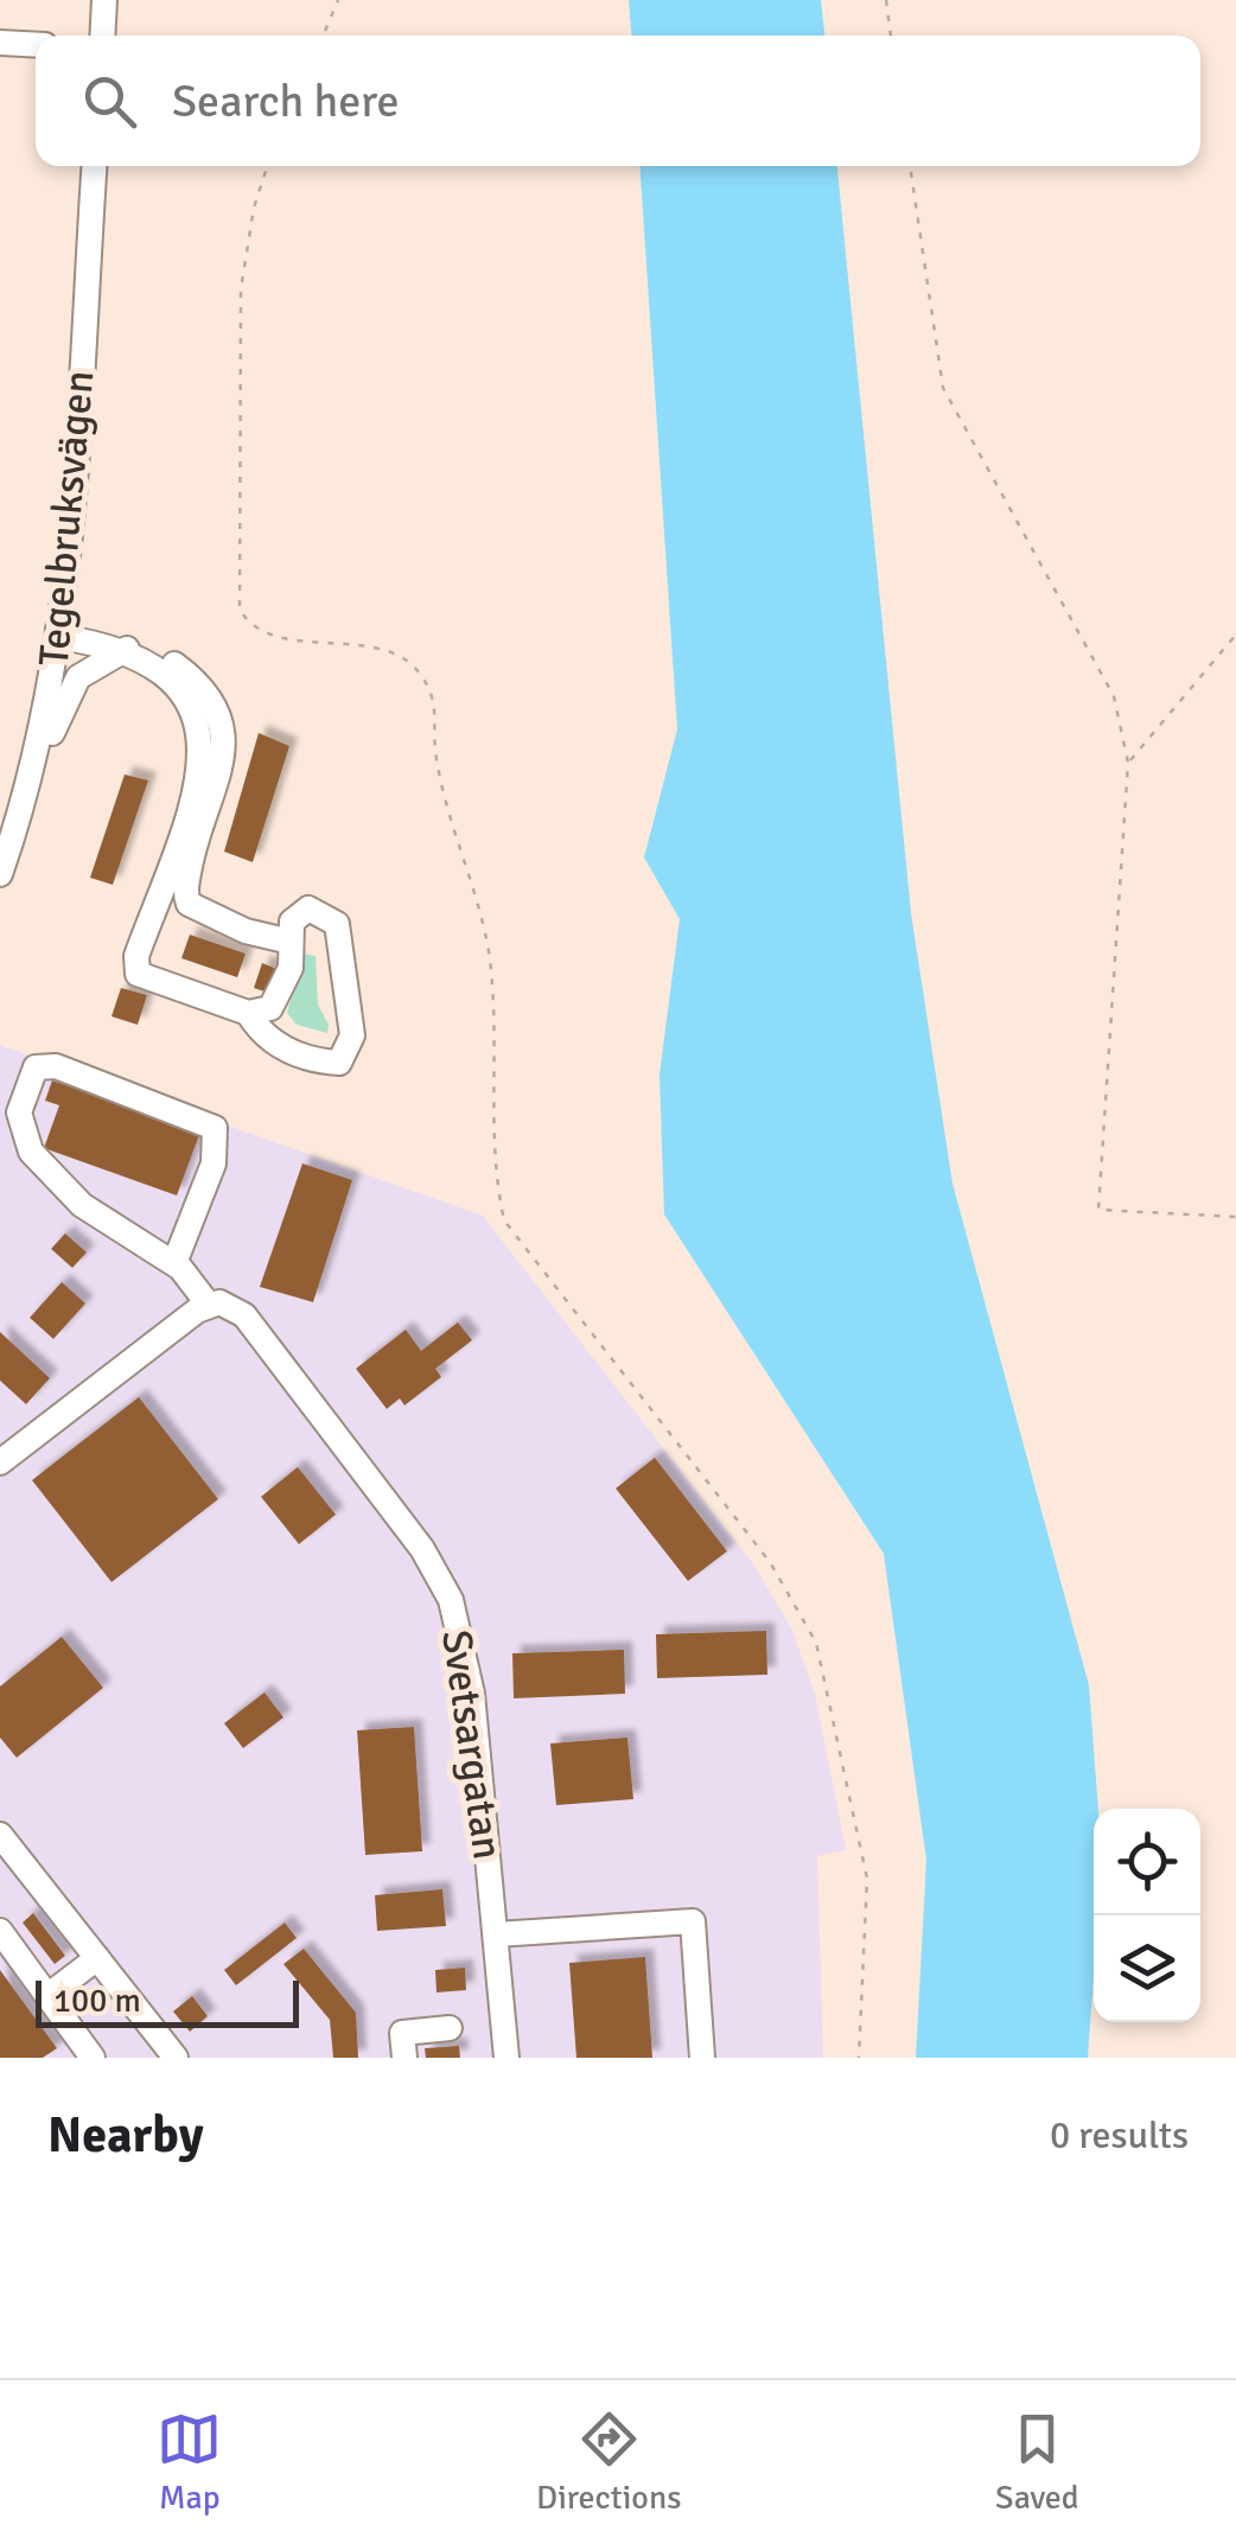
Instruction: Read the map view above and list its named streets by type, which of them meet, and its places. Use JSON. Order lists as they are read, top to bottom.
{
  "streets": {
    "street": ["Tegelbruksvägen", "Svetsargatan"]
  },
  "scale_bar": "100 m",
  "page": {
    "search": "Search here",
    "scale": "100 m",
    "heading": ["Nearby", "0 results"],
    "nav": ["Map", "Directions", "Saved"]
  }
}
